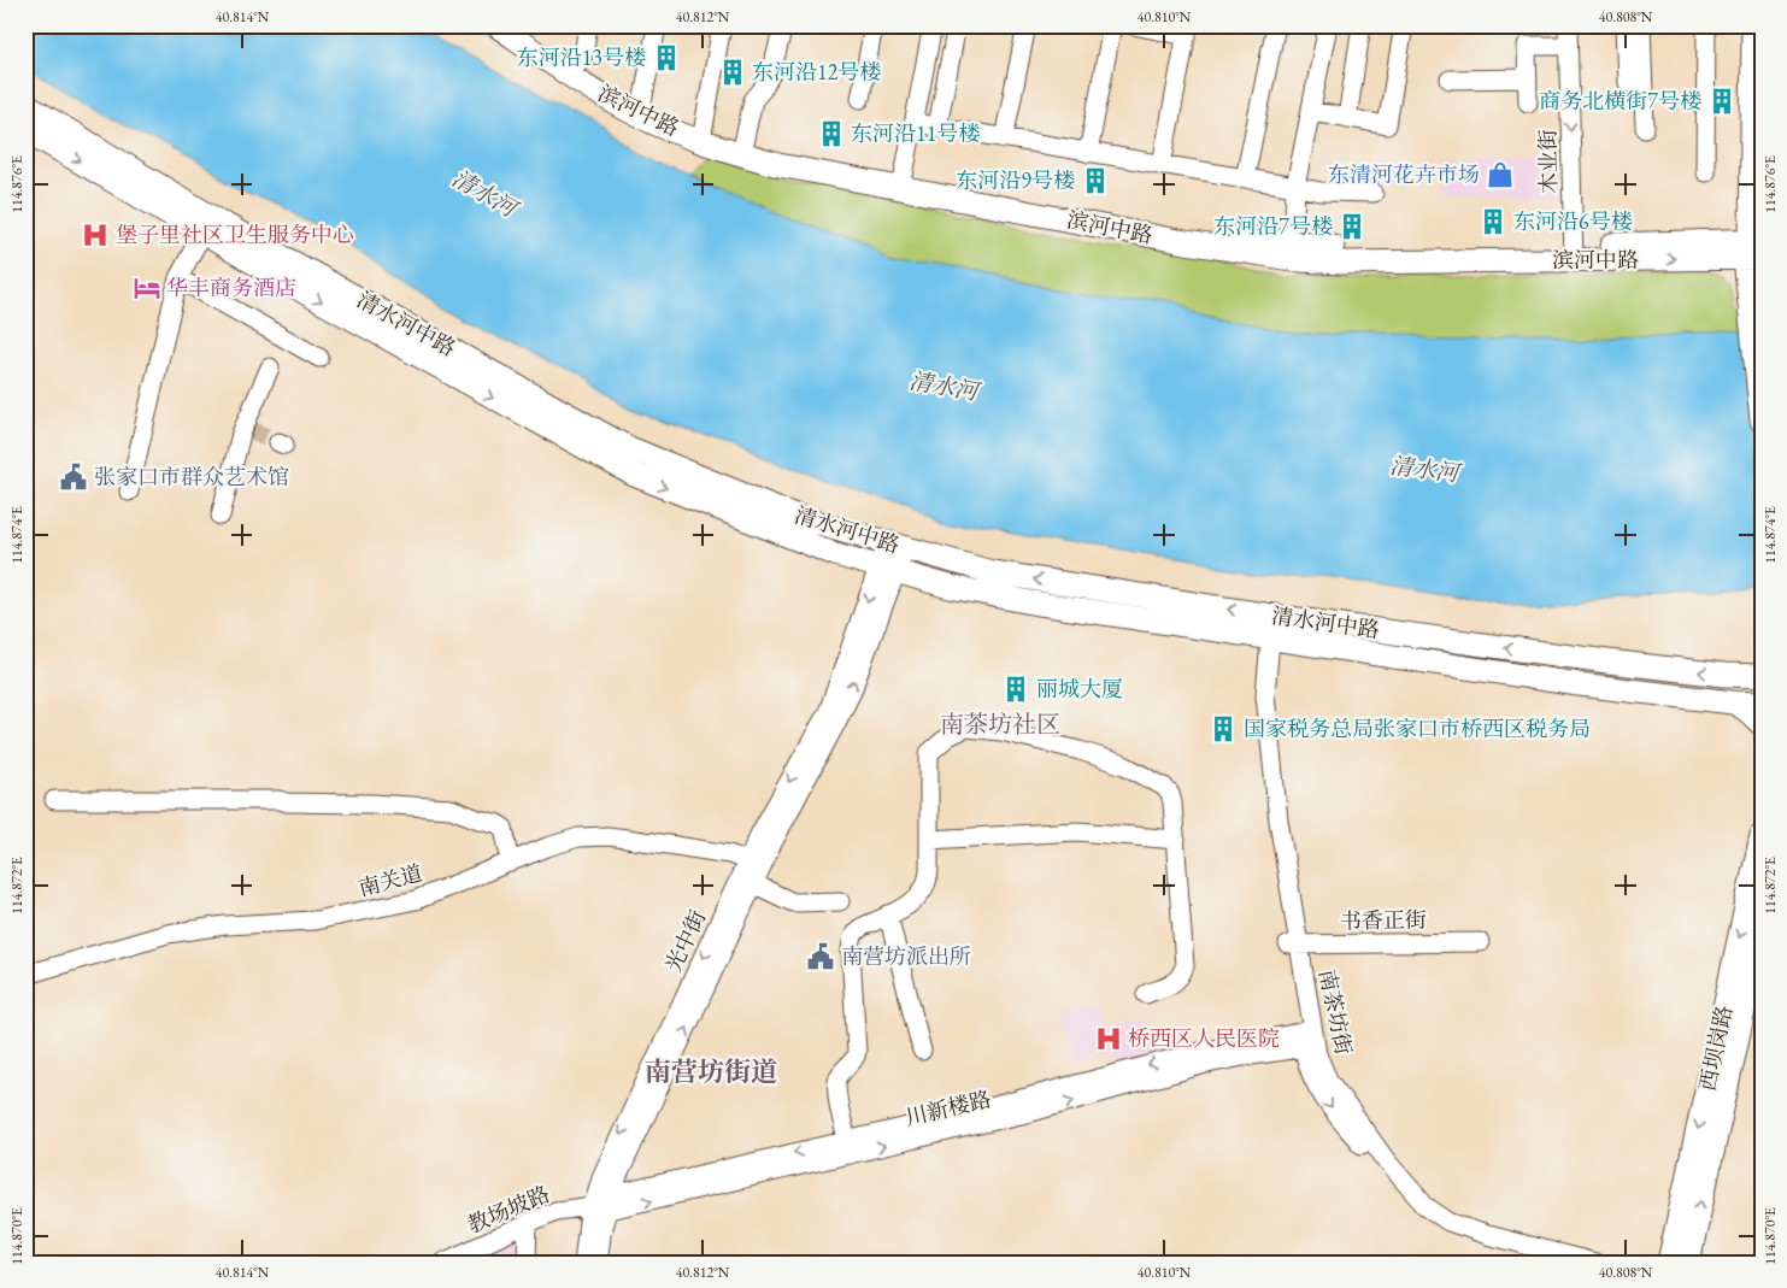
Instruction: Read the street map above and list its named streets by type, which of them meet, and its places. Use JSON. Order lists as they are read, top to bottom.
{
  "streets": {
    "main road": ["滨河中路", "清水河中路", "西坝岗路"],
    "street": [
      "木业街",
      "南关道",
      "书香正街",
      "光中街",
      "南茶坊街",
      "川新楼路",
      "教场坡路"
    ]
  },
  "crossings": [
    ["滨河中路", "木业街"],
    ["清水河中路", "光中街"],
    ["清水河中路", "南茶坊街"],
    ["南关道", "光中街"],
    ["书香正街", "南茶坊街"],
    ["光中街", "川新楼路"],
    ["光中街", "教场坡路"],
    ["南茶坊街", "川新楼路"],
    ["川新楼路", "教场坡路"]
  ],
  "districts": ["南茶坊社区", "南营坊街道"],
  "water": ["清水河"],
  "places": {
    "building": [
      "东河沿13号楼",
      "东河沿12号楼",
      "商务北横街7号楼",
      "东河沿11号楼",
      "东河沿9号楼",
      "东河沿6号楼",
      "东河沿7号楼",
      "丽城大厦",
      "国家税务总局张家口市桥西区税务局"
    ],
    "shop": ["东清河花卉市场"],
    "hospital": ["堡子里社区卫生服务中心", "桥西区人民医院"],
    "hotel": ["华丰商务酒店"],
    "public building": ["张家口市群众艺术馆", "南营坊派出所"]
  },
  "coordinates": [
    "40.814°N",
    "40.812°N",
    "40.810°N",
    "40.808°N",
    "114.876°E",
    "114.874°E",
    "114.872°E",
    "114.870°E"
  ]
}
